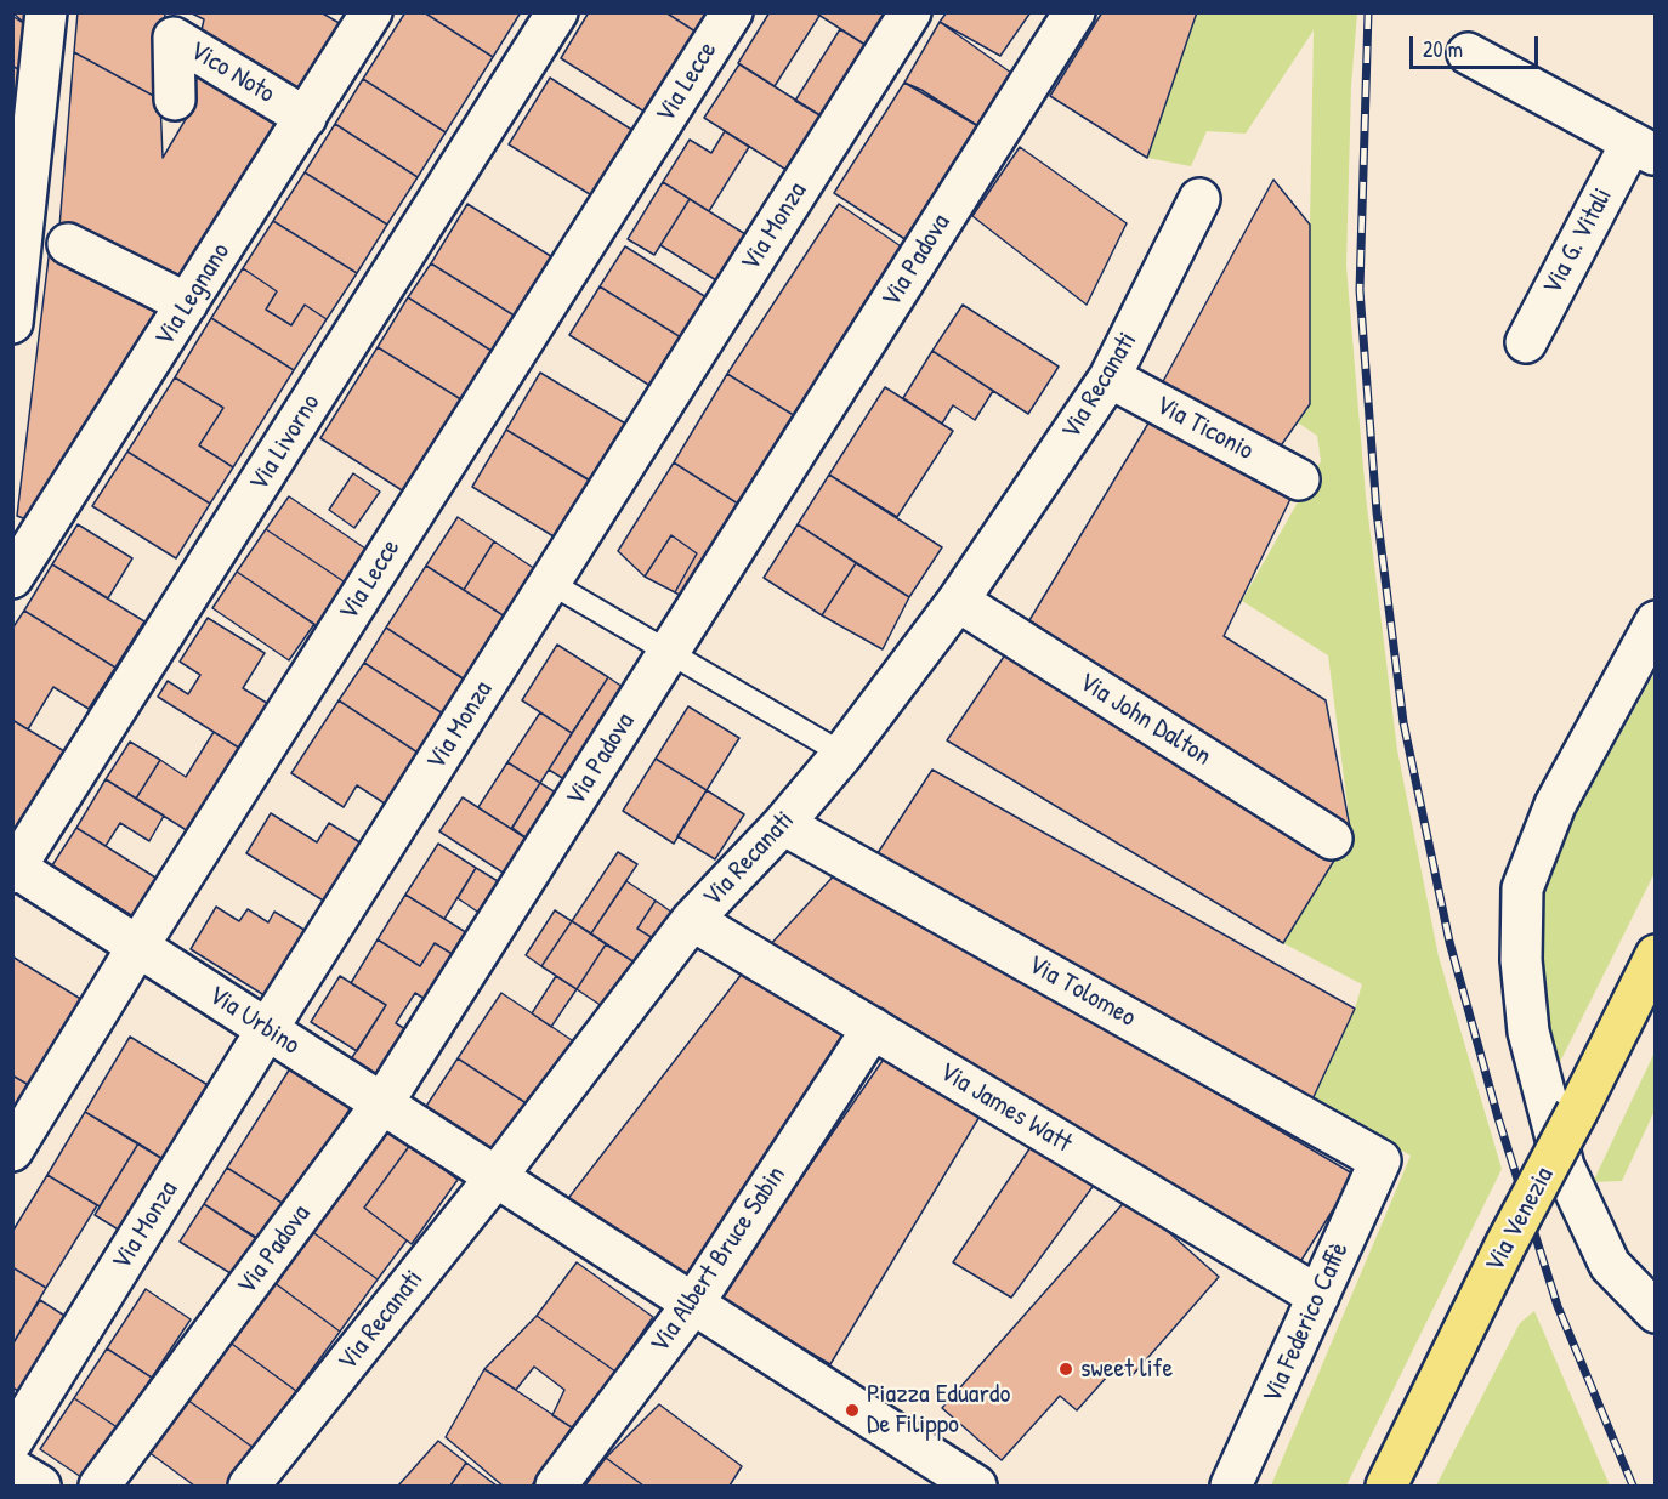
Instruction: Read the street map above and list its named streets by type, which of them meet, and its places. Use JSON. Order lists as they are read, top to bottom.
{
  "streets": {
    "main road": ["Via Venezia"],
    "street": [
      "Vico Noto",
      "Via Lecce",
      "Via Monza",
      "Via G. Vitali",
      "Via Padova",
      "Via Legnano",
      "Via Recanati",
      "Via Ticonio",
      "Via Livorno",
      "Via John Dalton",
      "Via Tolomeo",
      "Via Urbino",
      "Via James Watt",
      "Via Albert Bruce Sabin",
      "Via Federico Caffè"
    ]
  },
  "crossings": [
    ["Vico Noto", "Via Legnano"],
    ["Via Lecce", "Via Urbino"],
    ["Via Monza", "Via Urbino"],
    ["Via Padova", "Via Urbino"],
    ["Via Recanati", "Via Ticonio"],
    ["Via Recanati", "Via John Dalton"],
    ["Via Recanati", "Via Tolomeo"],
    ["Via Recanati", "Via Urbino"],
    ["Via Recanati", "Via James Watt"],
    ["Via Livorno", "Via Urbino"],
    ["Via Tolomeo", "Via Federico Caffè"],
    ["Via Urbino", "Via Albert Bruce Sabin"],
    ["Via James Watt", "Via Albert Bruce Sabin"],
    ["Via James Watt", "Via Federico Caffè"]
  ],
  "places": ["sweet life", "Piazza Eduardo De Filippo"],
  "scale_bar": "20 m"
}
